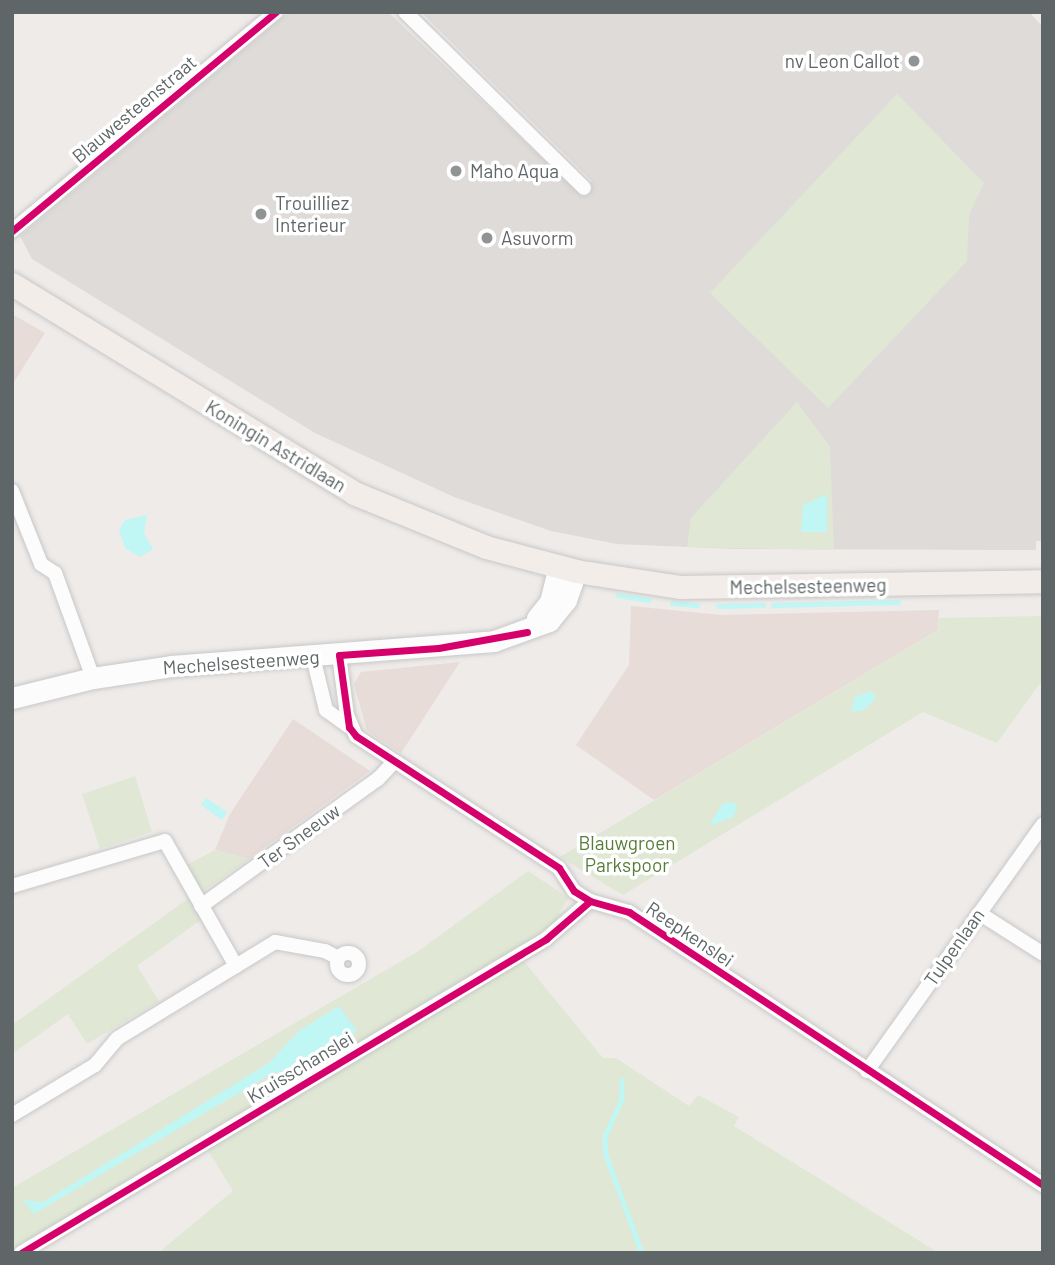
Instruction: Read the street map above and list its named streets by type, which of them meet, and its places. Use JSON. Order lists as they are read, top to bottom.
{
  "streets": {
    "main road": ["Koningin Astridlaan", "Mechelsesteenweg"],
    "street": [
      "Blauwesteenstraat",
      "Ter Sneeuw",
      "Reepkenslei",
      "Tulpenlaan",
      "Kruisschanslei"
    ]
  },
  "crossings": [
    ["Koningin Astridlaan", "Mechelsesteenweg"],
    ["Mechelsesteenweg", "Reepkenslei"],
    ["Ter Sneeuw", "Reepkenslei"],
    ["Reepkenslei", "Tulpenlaan"],
    ["Reepkenslei", "Kruisschanslei"]
  ],
  "parks": ["Blauwgroen Parkspoor"],
  "places": [
    "nv Leon Callot",
    "Maho Aqua",
    "Trouilliez Interieur",
    "Asuvorm"
  ]
}
